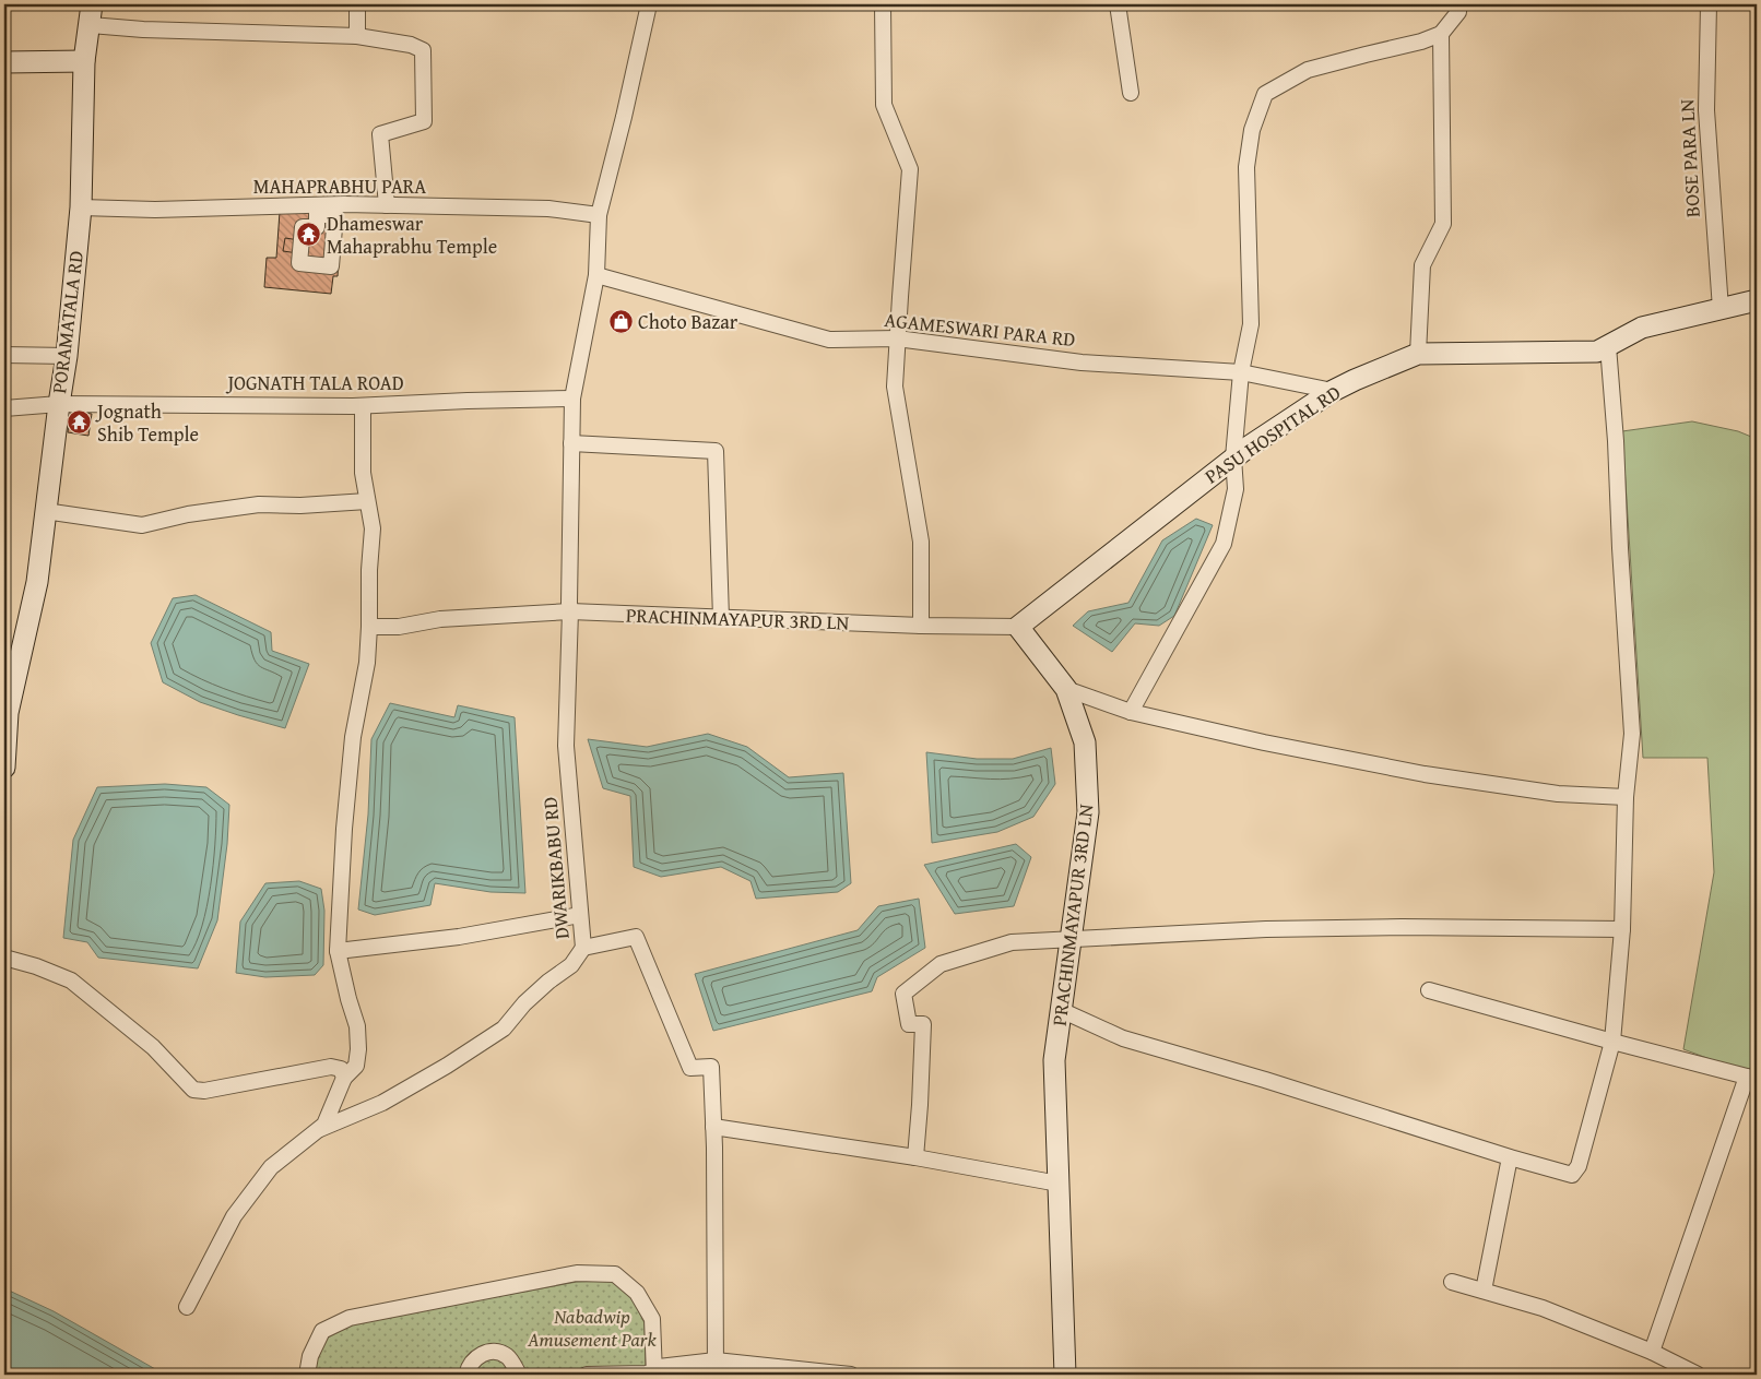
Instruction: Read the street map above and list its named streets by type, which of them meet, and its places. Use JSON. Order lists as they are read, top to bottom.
{
  "streets": {
    "main road": ["PORAMATALA RD", "PASU HOSPITAL RD", "PRACHINMAYAPUR 3RD LN"],
    "street": [
      "BOSE PARA LN",
      "MAHAPRABHU PARA",
      "AGAMESWARI PARA RD",
      "JOGNATH TALA ROAD",
      "DWARIKBABU RD"
    ]
  },
  "crossings": [
    ["BOSE PARA LN", "PASU HOSPITAL RD"],
    ["MAHAPRABHU PARA", "PORAMATALA RD"],
    ["MAHAPRABHU PARA", "DWARIKBABU RD"],
    ["PORAMATALA RD", "JOGNATH TALA ROAD"],
    ["AGAMESWARI PARA RD", "PASU HOSPITAL RD"],
    ["AGAMESWARI PARA RD", "DWARIKBABU RD"],
    ["JOGNATH TALA ROAD", "DWARIKBABU RD"],
    ["PASU HOSPITAL RD", "PRACHINMAYAPUR 3RD LN"],
    ["PRACHINMAYAPUR 3RD LN", "DWARIKBABU RD"]
  ],
  "parks": ["Nabadwip Amusement Park"],
  "places": {
    "temple": ["Dhameswar Mahaprabhu Temple", "Jognath Shib Temple"],
    "shop": ["Choto Bazar"]
  }
}
